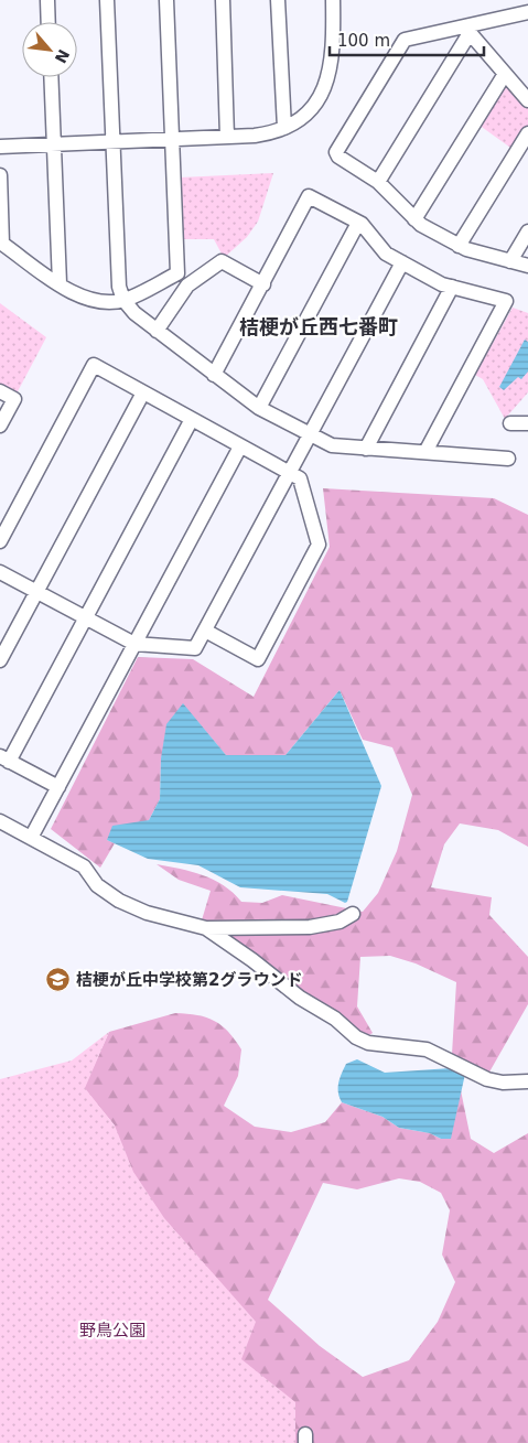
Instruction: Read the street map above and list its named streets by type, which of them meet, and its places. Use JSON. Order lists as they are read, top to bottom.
{
  "districts": ["桔梗が丘西七番町"],
  "parks": ["野鳥公園"],
  "places": {
    "school or university": ["桔梗が丘中学校第2グラウンド"]
  },
  "scale_bar": "100 m",
  "north": "bottom right"
}
